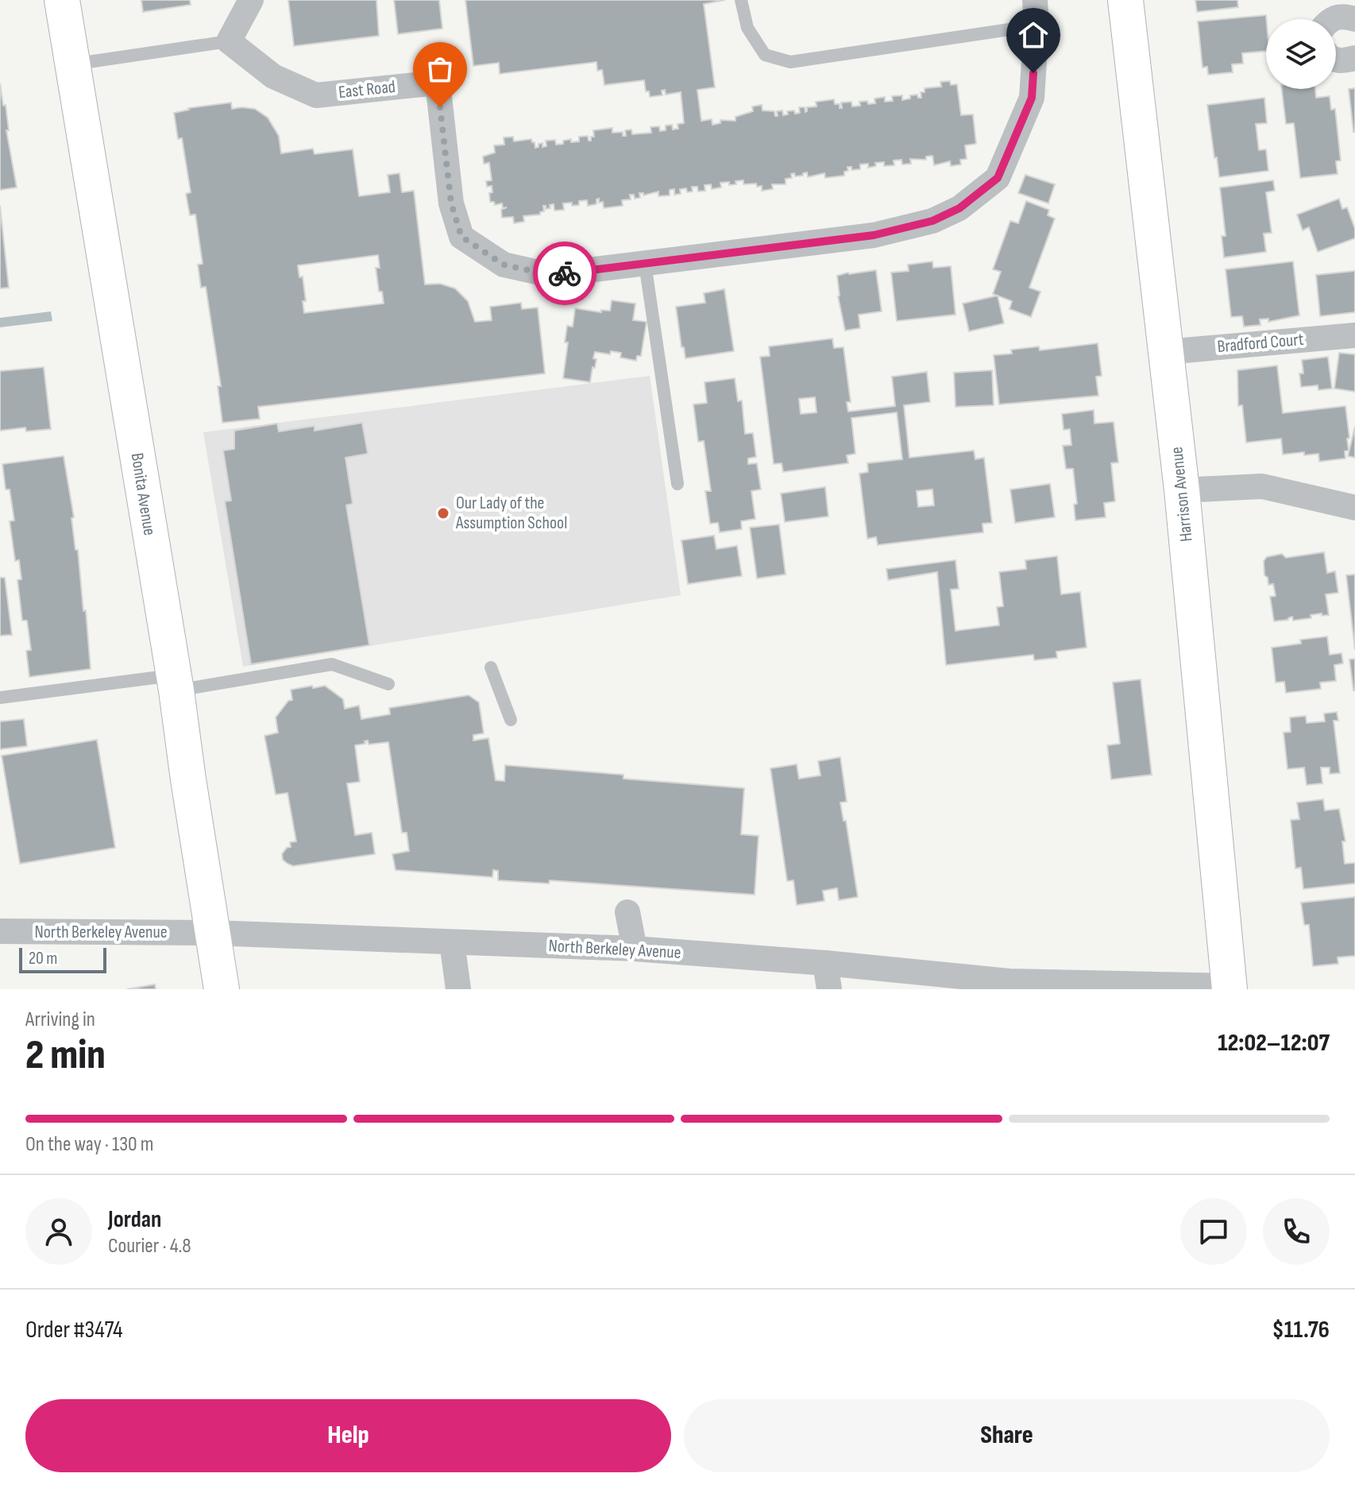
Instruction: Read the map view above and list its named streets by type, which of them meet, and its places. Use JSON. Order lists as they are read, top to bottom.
{
  "streets": {
    "main road": ["Bonita Avenue", "Harrison Avenue"],
    "street": ["East Road", "Bradford Court", "North Berkeley Avenue"]
  },
  "crossings": [
    ["Bradford Court", "Harrison Avenue"],
    ["Bonita Avenue", "North Berkeley Avenue"],
    ["Harrison Avenue", "North Berkeley Avenue"]
  ],
  "places": ["Our Lady of the Assumption School"],
  "scale_bar": "20 m",
  "page": {
    "scale": "20 m",
    "heading": ["2 min", "Arriving in", "12:02–12:07"],
    "panel": [
      "Jordan",
      "Courier · 4.8",
      "Order #3474",
      "$11.76"
    ],
    "bar": "On the way · 130 m",
    "buttons": ["Help", "Share"]
  }
}
